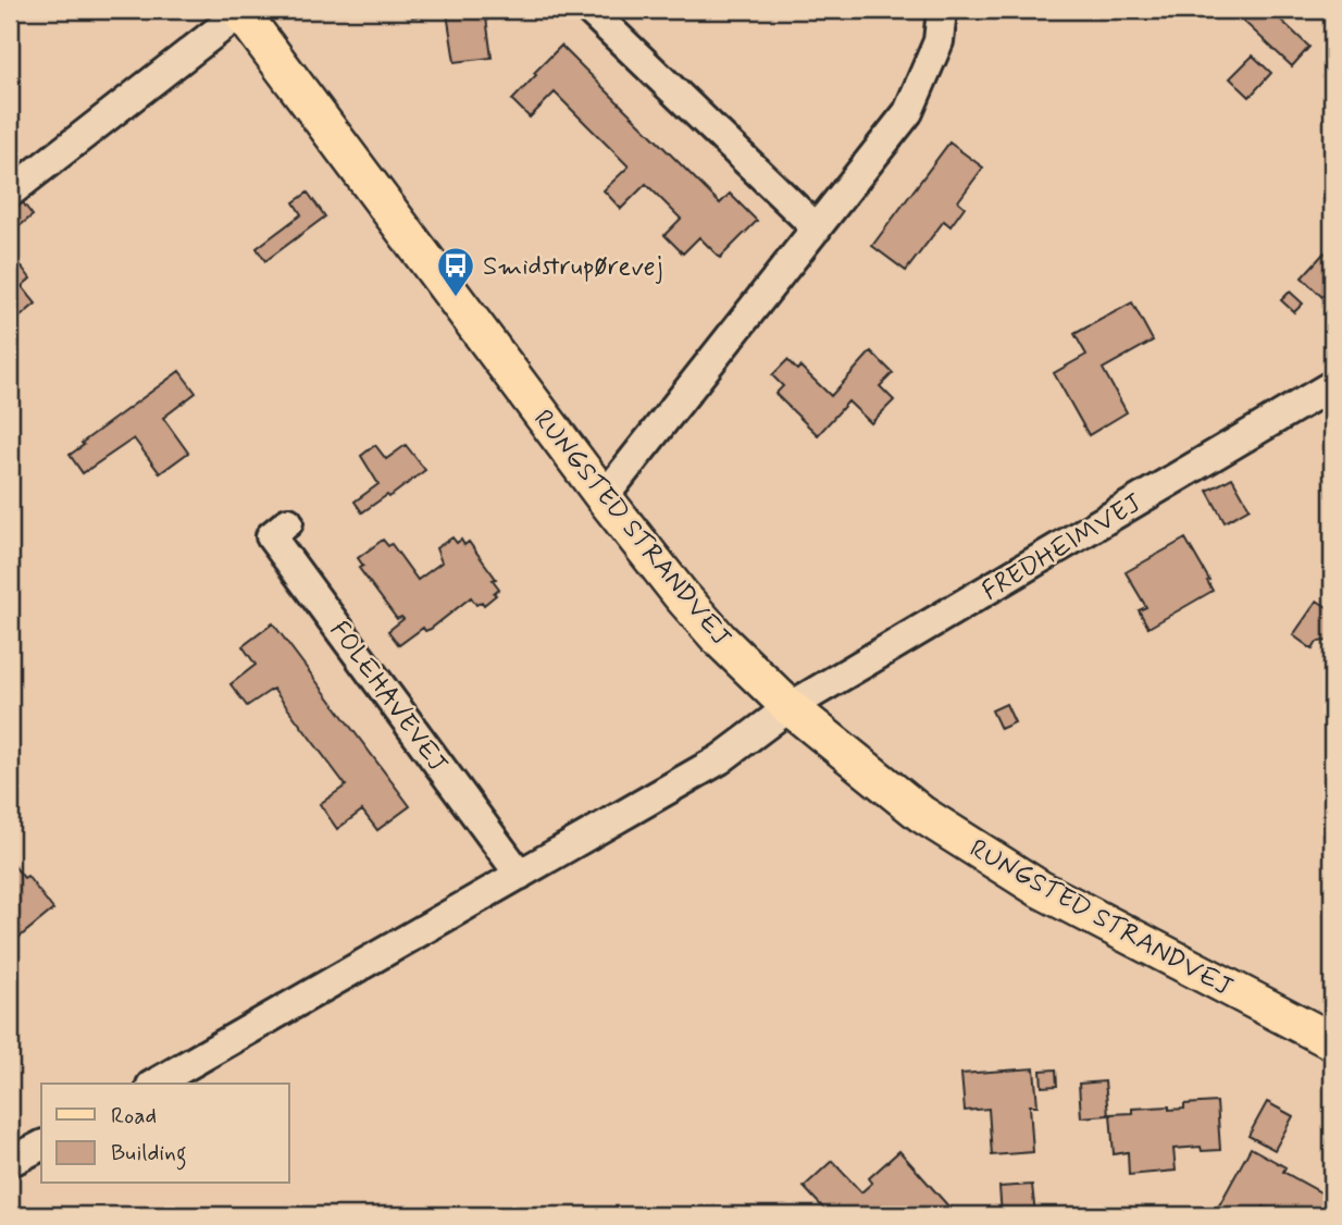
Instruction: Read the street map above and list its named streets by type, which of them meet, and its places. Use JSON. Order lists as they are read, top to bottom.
{
  "streets": {
    "main road": ["RUNGSTED STRANDVEJ"],
    "street": ["FREDHEIMVEJ", "FOLEHAVEVEJ"]
  },
  "crossings": [
    ["RUNGSTED STRANDVEJ", "FREDHEIMVEJ"]
  ],
  "places": {
    "bus stop": ["Smidstrupørevej"]
  },
  "legend": ["Road", "Building"]
}
